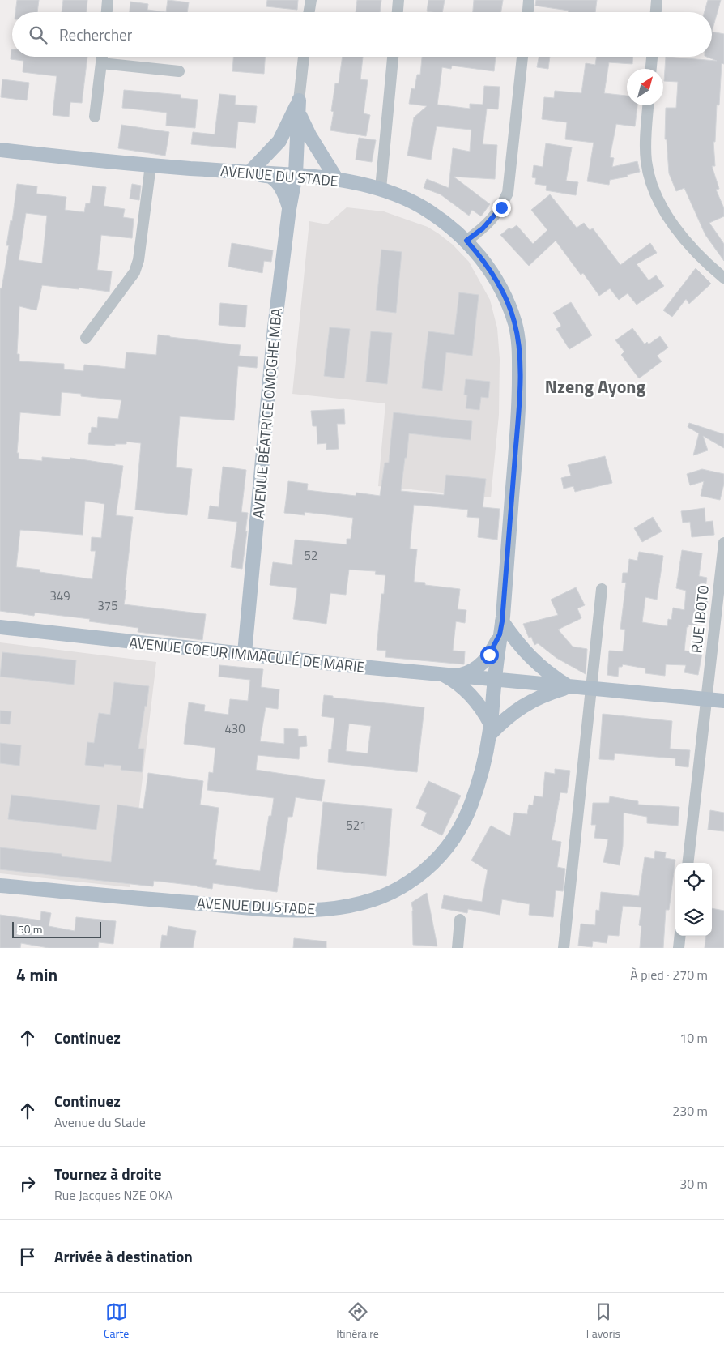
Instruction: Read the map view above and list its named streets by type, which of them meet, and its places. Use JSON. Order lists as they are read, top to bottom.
{
  "streets": {
    "main road": ["AVENUE DU STADE", "AVENUE BÉATRICE OMOGHE MBA", "AVENUE COEUR IMMACULÉ DE MARIE"],
    "street": ["RUE IBOTO"]
  },
  "crossings": [
    ["AVENUE DU STADE", "AVENUE BÉATRICE OMOGHE MBA"],
    ["AVENUE DU STADE", "AVENUE COEUR IMMACULÉ DE MARIE"],
    ["AVENUE BÉATRICE OMOGHE MBA", "AVENUE COEUR IMMACULÉ DE MARIE"],
    ["RUE IBOTO", "AVENUE COEUR IMMACULÉ DE MARIE"]
  ],
  "districts": ["Nzeng Ayong"],
  "house_numbers": [
    "52",
    "349",
    "375",
    "430",
    "521"
  ],
  "scale_bar": "50 m",
  "north": "top right",
  "page": {
    "search": "Rechercher",
    "scale": "50 m",
    "heading": ["4 min", "À pied · 270 m"],
    "list": [
      ["Continuez", "10 m"],
      ["Continuez", "Avenue du Stade", "230 m"],
      ["Tournez à droite", "Rue Jacques NZE OKA", "30 m"],
      "Arrivée à destination"
    ],
    "nav": ["Carte", "Itinéraire", "Favoris"]
  }
}
